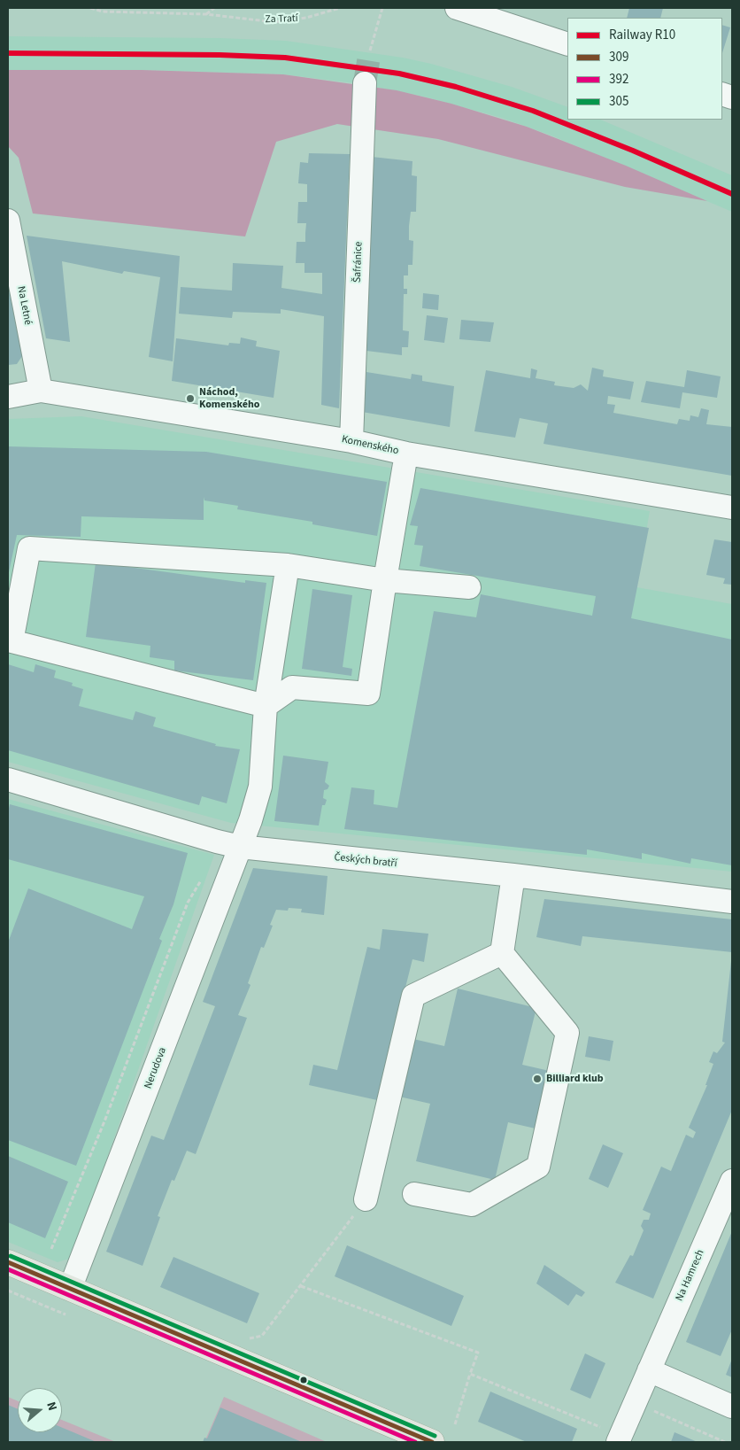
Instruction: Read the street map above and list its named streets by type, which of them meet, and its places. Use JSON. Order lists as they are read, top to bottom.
{
  "streets": {
    "street": [
      "Šafránice",
      "Na Letné",
      "Komenského",
      "Českých bratří",
      "Nerudova",
      "Na Hamrech"
    ],
    "path": ["Za Tratí"]
  },
  "crossings": [
    ["Šafránice", "Komenského"],
    ["Na Letné", "Komenského"],
    ["Českých bratří", "Nerudova"]
  ],
  "places": ["Náchod, Komenského", "Billiard klub"],
  "lines": [
    "rail line R10",
    "transit line 305",
    "transit line 309",
    "transit line 392"
  ],
  "legend": [
    "Railway R10",
    "309",
    "392",
    "305"
  ],
  "north": "right"
}
